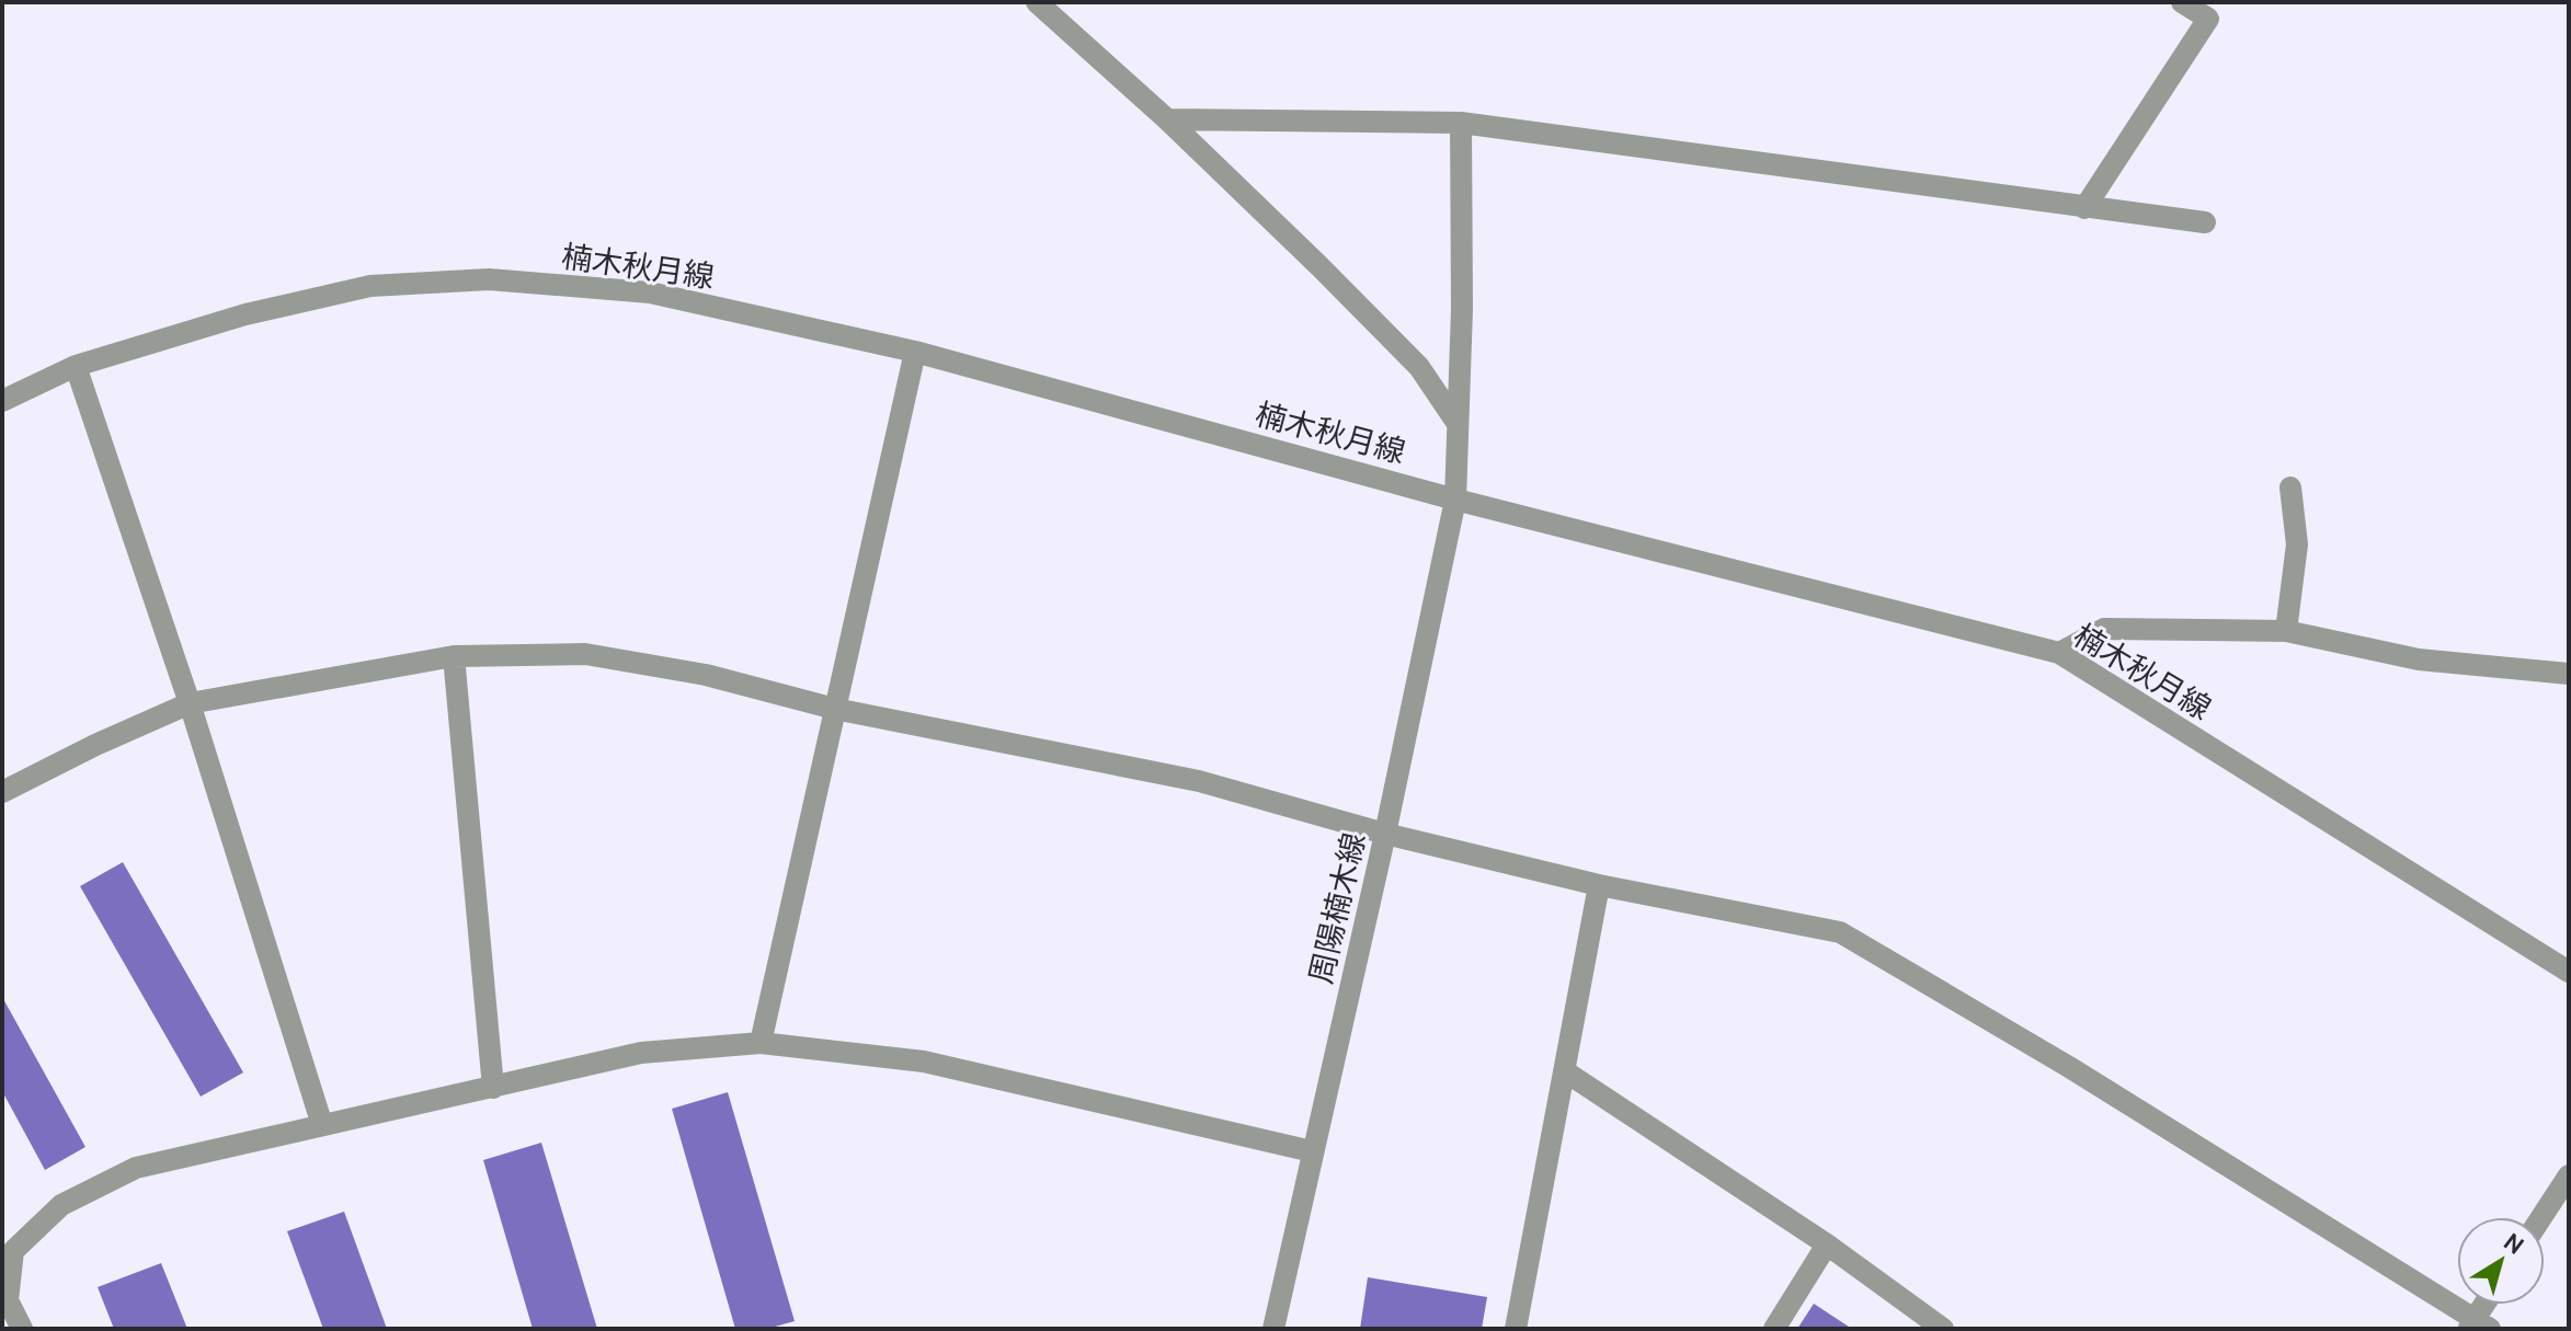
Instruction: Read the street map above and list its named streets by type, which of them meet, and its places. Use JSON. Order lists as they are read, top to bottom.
{
  "streets": {
    "street": ["楠木秋月線", "周陽楠木線"]
  },
  "crossings": [
    ["楠木秋月線", "周陽楠木線"]
  ],
  "north": "top right"
}
